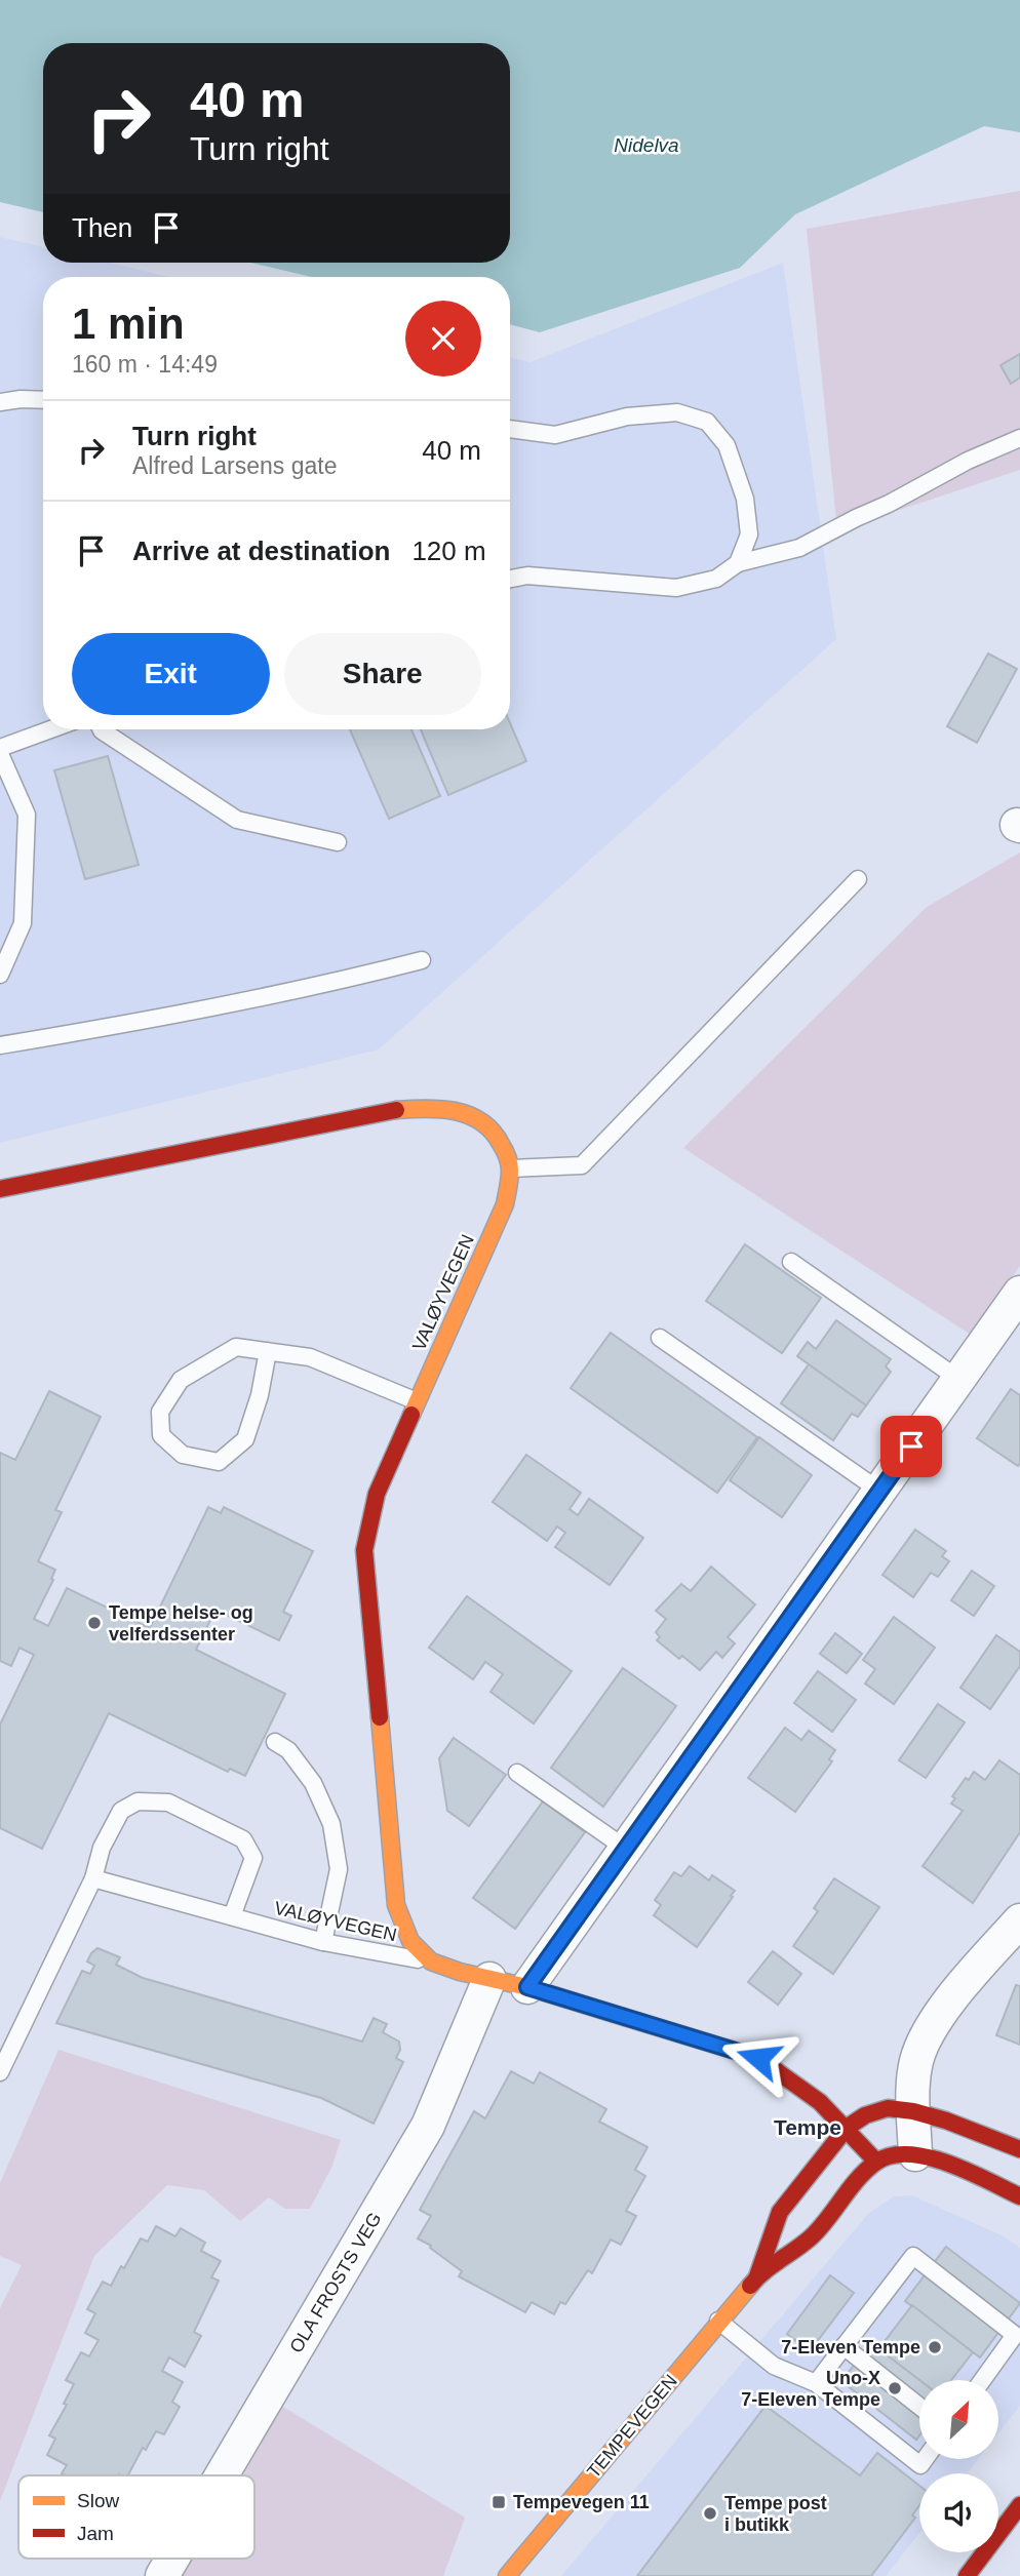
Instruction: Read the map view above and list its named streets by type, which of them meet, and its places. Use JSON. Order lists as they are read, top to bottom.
{
  "streets": {
    "street": ["VALØYVEGEN", "OLA FROSTS VEG", "TEMPEVEGEN"]
  },
  "crossings": [
    ["VALØYVEGEN", "OLA FROSTS VEG"]
  ],
  "districts": ["Tempe"],
  "water": ["Nidelva"],
  "places": {
    "other": [
      "Tempe helse- og velferdssenter",
      "7-Eleven Tempe",
      "Uno-X 7-Eleven Tempe",
      "Tempe post i butikk"
    ],
    "transit": ["Tempevegen 11"]
  },
  "legend": ["Slow", "Jam"],
  "north": "top right",
  "page": {
    "turn": ["40 m", "Turn right"],
    "then": "Then",
    "heading": ["1 min", "160 m · 14:49"],
    "list": [
      {
        "name": "Turn right",
        "note": "Alfred Larsens gate",
        "value": "40 m"
      },
      {
        "name": "Arrive at destination",
        "value": "120 m"
      }
    ],
    "buttons": ["Exit", "Share"]
  }
}
